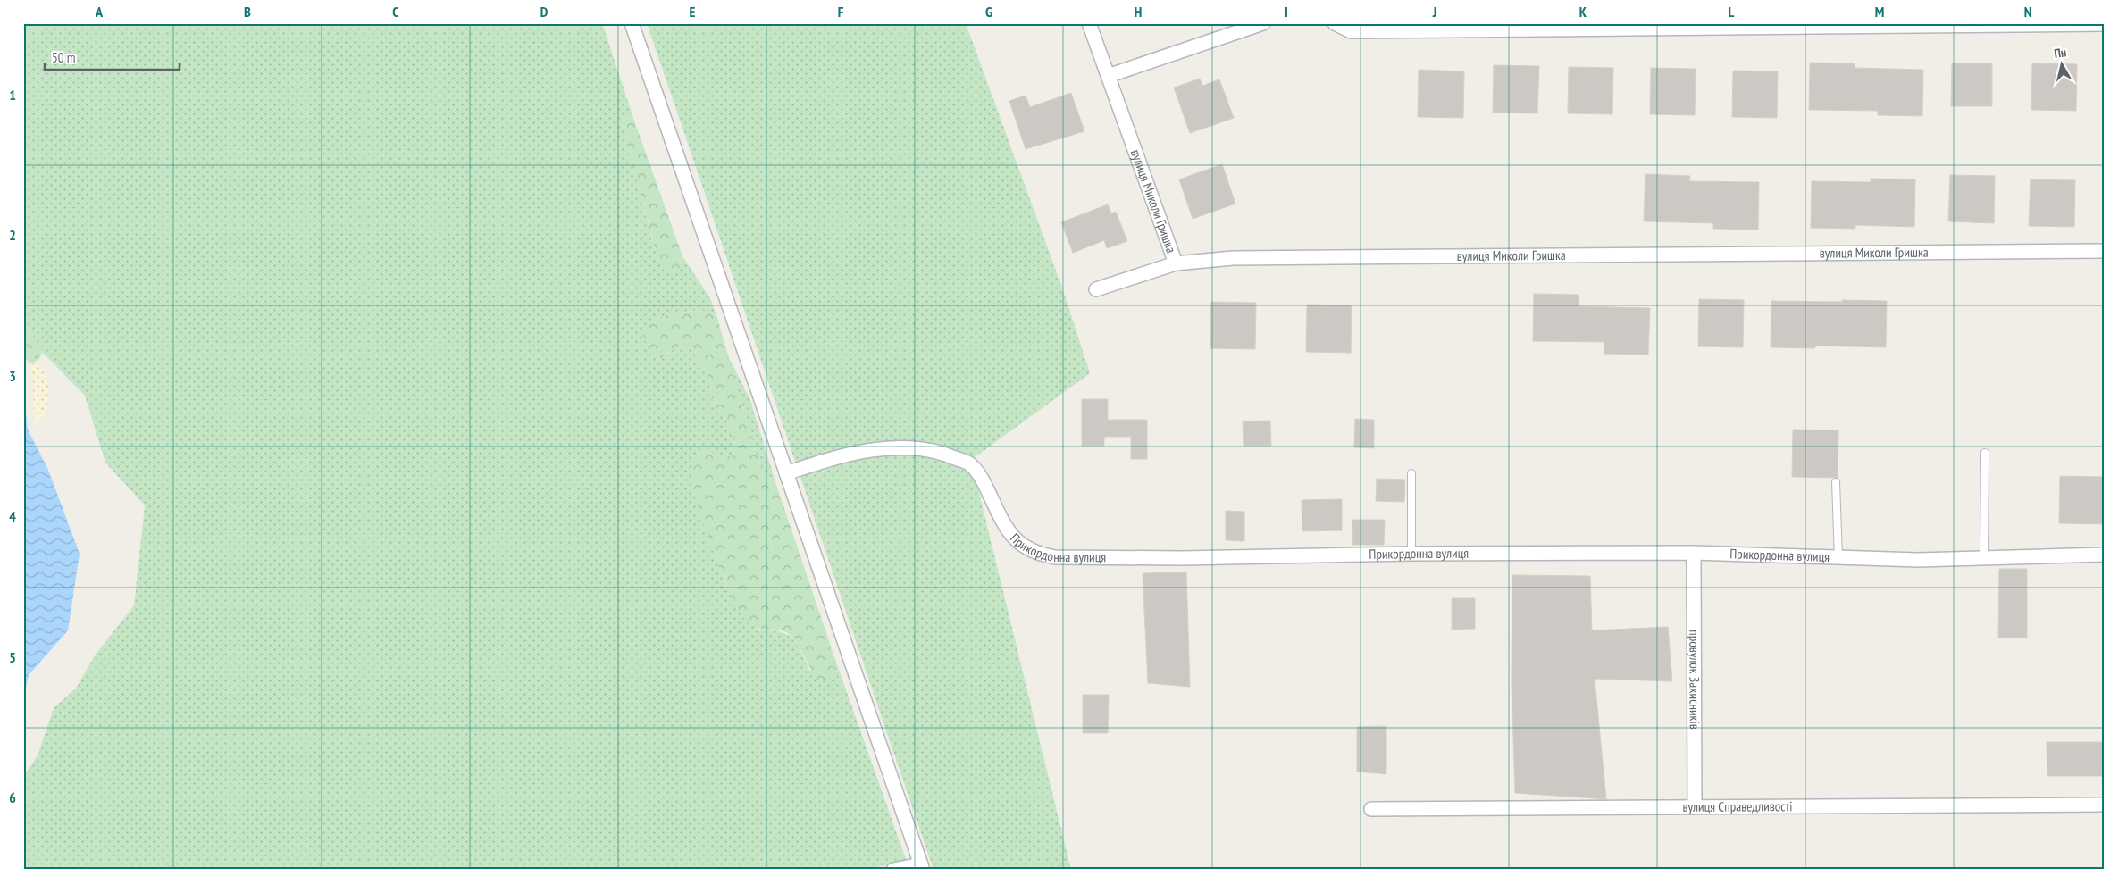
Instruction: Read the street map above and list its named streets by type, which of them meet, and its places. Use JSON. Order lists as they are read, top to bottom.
{
  "streets": {
    "street": [
      "вулиця Миколи Гришка",
      "Прикордонна вулиця",
      "провулок Захисників",
      "вулиця Справедливості"
    ]
  },
  "crossings": [
    ["Прикордонна вулиця", "провулок Захисників"],
    ["провулок Захисників", "вулиця Справедливості"]
  ],
  "scale_bar": "50 m",
  "north": "top",
  "grid": {
    "columns": [
      "A",
      "B",
      "C",
      "D",
      "E",
      "F",
      "G",
      "H",
      "I",
      "J",
      "K",
      "L",
      "M",
      "N"
    ],
    "rows": [
      "1",
      "2",
      "3",
      "4",
      "5",
      "6"
    ]
  }
}
